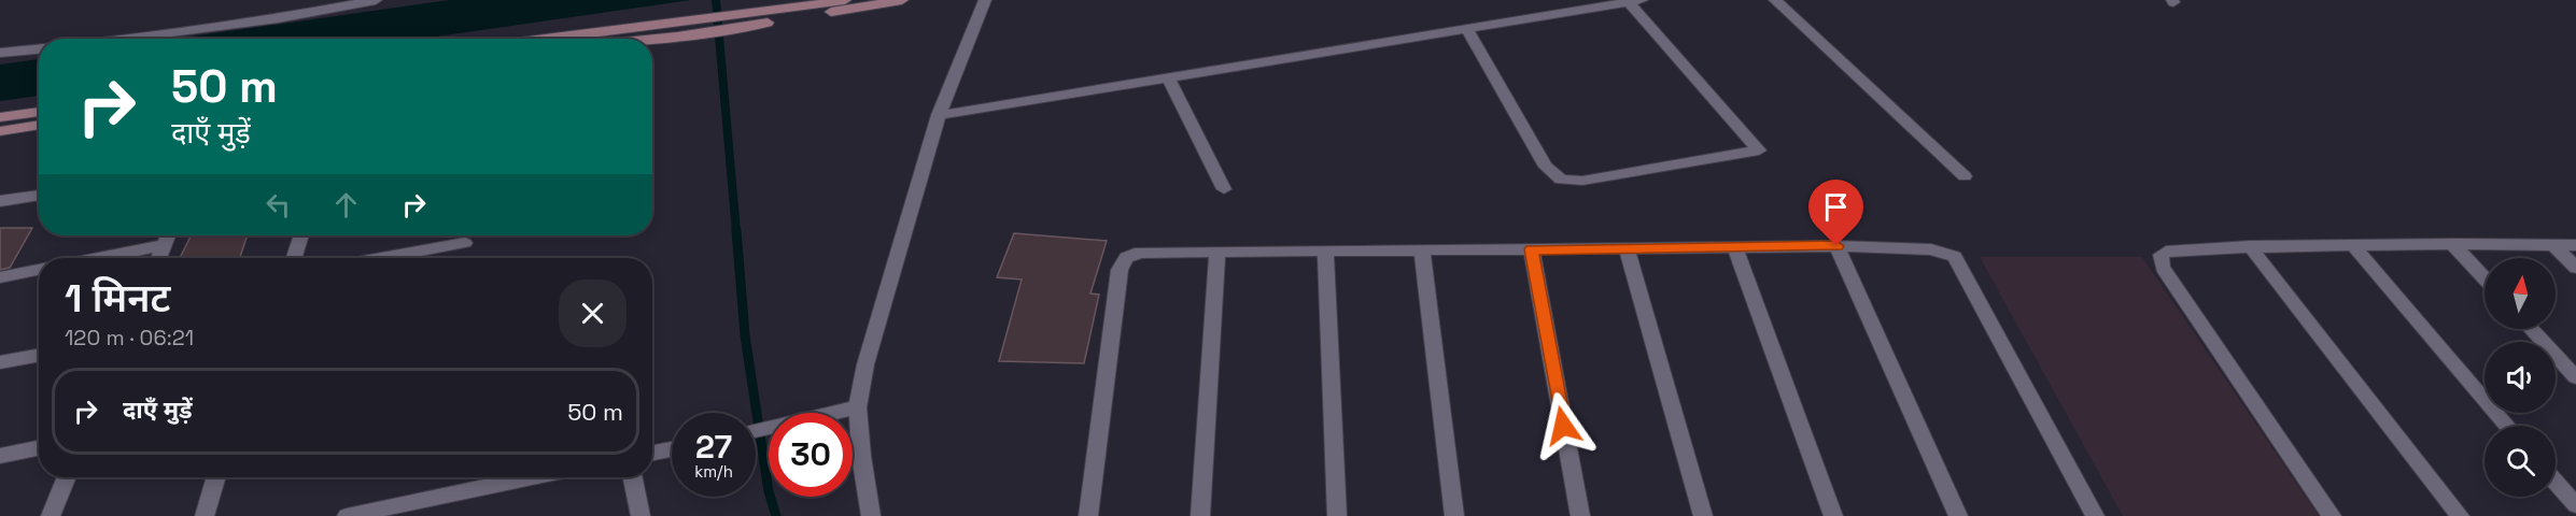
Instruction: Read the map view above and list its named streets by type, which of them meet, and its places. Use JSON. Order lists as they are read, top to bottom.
{
  "north": "top",
  "page": {
    "turn": ["50 m", "दाएँ मुड़ें"],
    "heading": ["1 मिनट", "120 m · 06:21"],
    "list": [
      {
        "name": "दाएँ मुड़ें",
        "value": "50 m"
      }
    ],
    "speed": "27 km/h",
    "limit": "30"
  }
}
